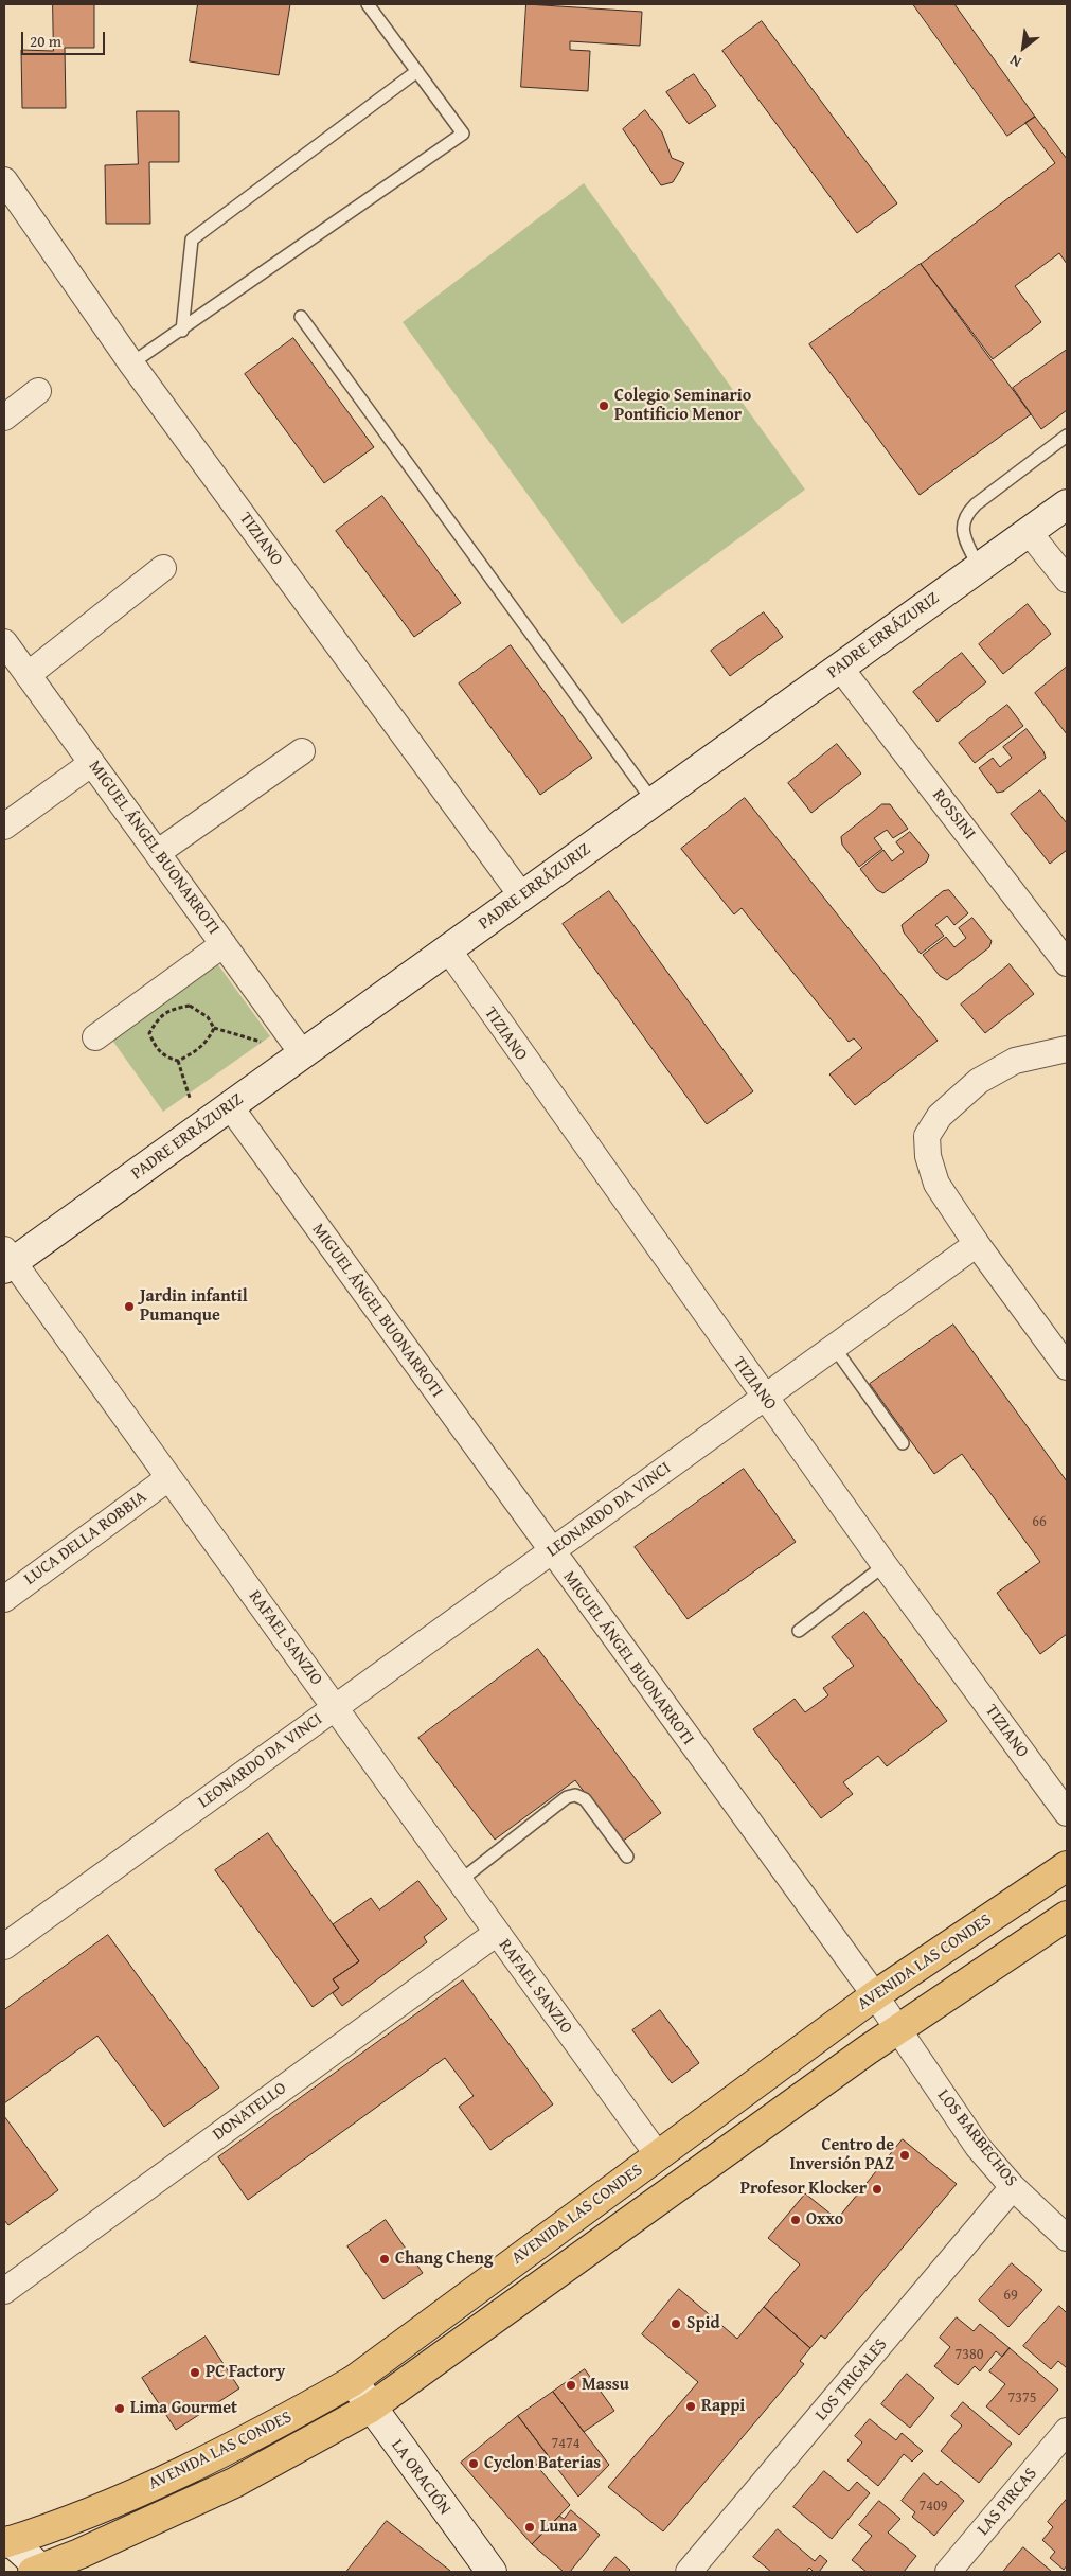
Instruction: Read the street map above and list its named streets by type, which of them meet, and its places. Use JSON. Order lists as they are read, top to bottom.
{
  "streets": {
    "main road": ["AVENIDA LAS CONDES"],
    "street": [
      "TIZIANO",
      "PADRE ERRÁZURIZ",
      "ROSSINI",
      "MIGUEL ÁNGEL BUONARROTI",
      "LEONARDO DA VINCI",
      "LUCA DELLA ROBBIA",
      "RAFAEL SANZIO",
      "DONATELLO",
      "LOS BARBECHOS",
      "LOS TRIGALES",
      "LA ORACIÓN",
      "LAS PIRCAS"
    ]
  },
  "crossings": [
    ["TIZIANO", "PADRE ERRÁZURIZ"],
    ["TIZIANO", "LEONARDO DA VINCI"],
    ["PADRE ERRÁZURIZ", "ROSSINI"],
    ["PADRE ERRÁZURIZ", "MIGUEL ÁNGEL BUONARROTI"],
    ["PADRE ERRÁZURIZ", "RAFAEL SANZIO"],
    ["MIGUEL ÁNGEL BUONARROTI", "LEONARDO DA VINCI"],
    ["MIGUEL ÁNGEL BUONARROTI", "AVENIDA LAS CONDES"],
    ["MIGUEL ÁNGEL BUONARROTI", "LOS BARBECHOS"],
    ["LEONARDO DA VINCI", "RAFAEL SANZIO"],
    ["LUCA DELLA ROBBIA", "RAFAEL SANZIO"],
    ["RAFAEL SANZIO", "AVENIDA LAS CONDES"],
    ["RAFAEL SANZIO", "DONATELLO"],
    ["AVENIDA LAS CONDES", "LOS BARBECHOS"],
    ["AVENIDA LAS CONDES", "LA ORACIÓN"],
    ["LOS BARBECHOS", "LOS TRIGALES"]
  ],
  "places": [
    "Colegio Seminario Pontificio Menor",
    "Jardin infantil Pumanque",
    "Centro de Inversión PAZ",
    "Profesor Klocker",
    "Oxxo",
    "Chang Cheng",
    "Spid",
    "PC Factory",
    "Massu",
    "Rappi",
    "Lima Gourmet",
    "Cyclon Baterias",
    "Luna"
  ],
  "house_numbers": [
    "66",
    "69",
    "7380",
    "7375",
    "7474",
    "7409"
  ],
  "scale_bar": "20 m",
  "north": "bottom left"
}
